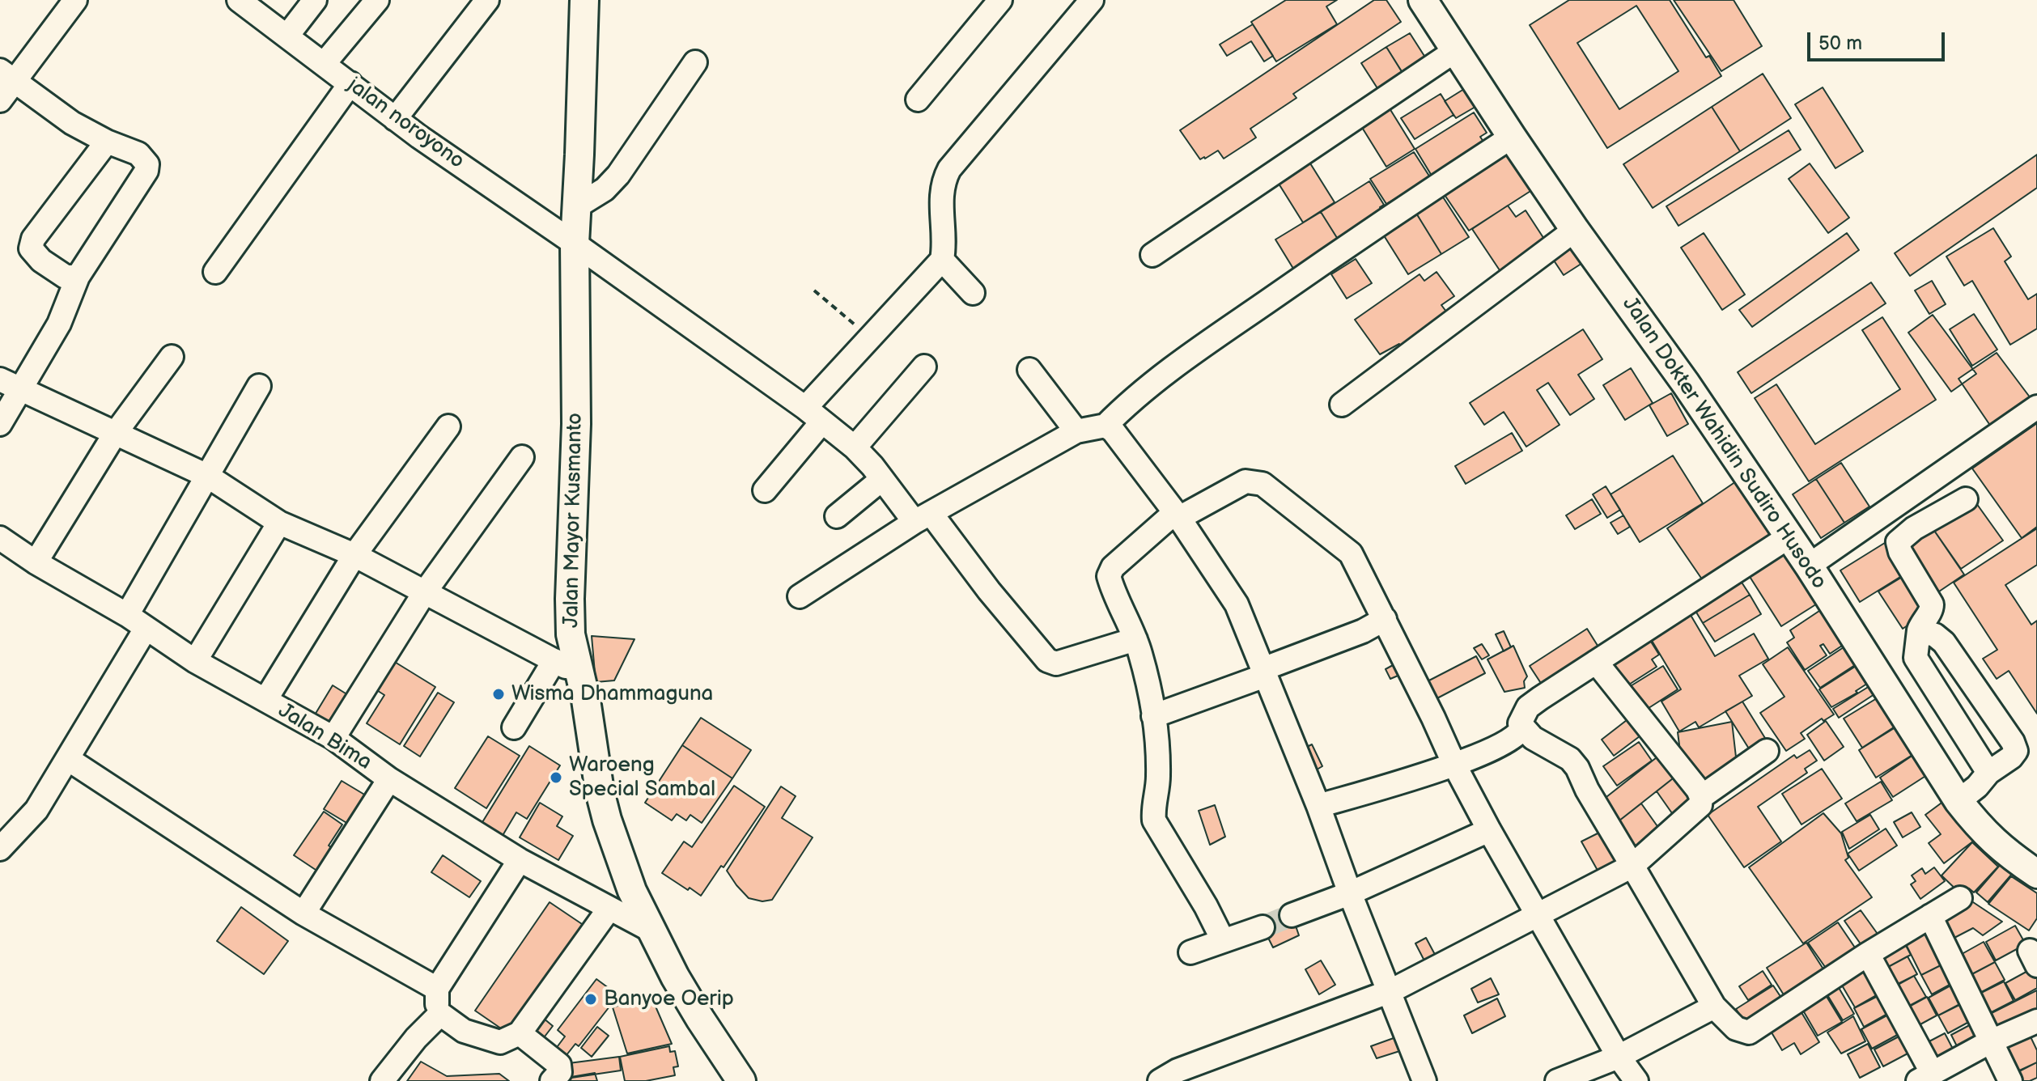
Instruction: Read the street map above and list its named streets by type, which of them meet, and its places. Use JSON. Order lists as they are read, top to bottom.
{
  "streets": {
    "main road": ["Jalan Dokter Wahidin Sudiro Husodo", "Jalan Mayor Kusmanto"],
    "street": ["jalan noroyono", "Jalan Bima"]
  },
  "crossings": [
    ["jalan noroyono", "Jalan Mayor Kusmanto"],
    ["Jalan Mayor Kusmanto", "Jalan Bima"]
  ],
  "places": ["Wisma Dhammaguna", "Waroeng Special Sambal", "Banyoe Oerip"],
  "scale_bar": "50 m"
}
